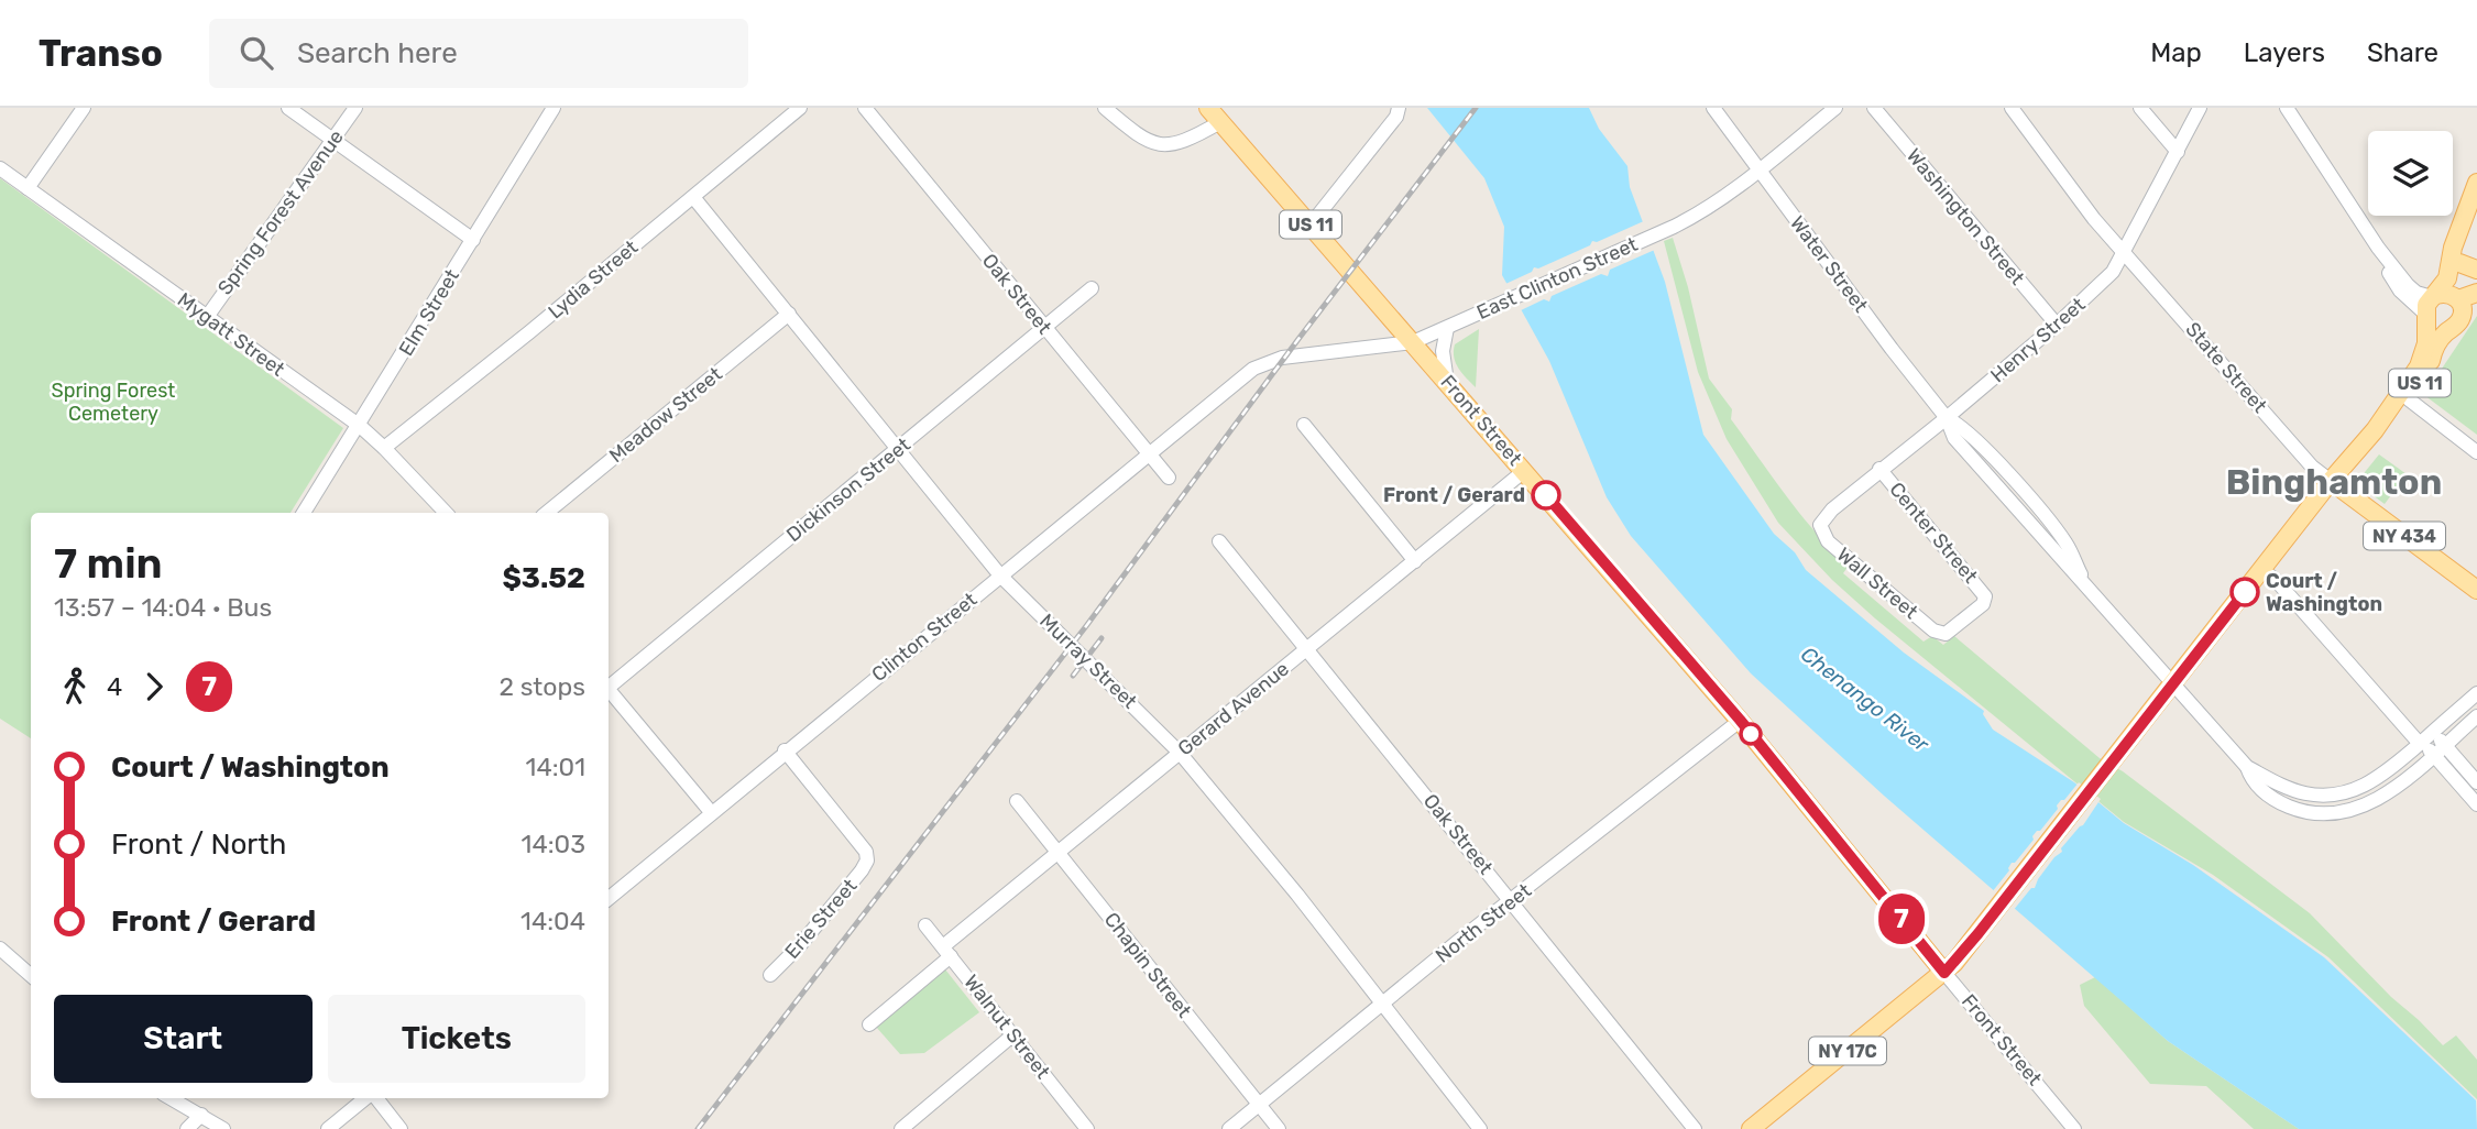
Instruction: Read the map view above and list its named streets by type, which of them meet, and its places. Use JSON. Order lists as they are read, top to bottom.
{
  "streets": {
    "main road": [
      "US 11",
      "State Street",
      "Front Street",
      "NY 434",
      "NY 17C"
    ],
    "street": [
      "Spring Forest Avenue",
      "Washington Street",
      "Water Street",
      "East Clinton Street",
      "Lydia Street",
      "Oak Street",
      "Elm Street",
      "Mygatt Street",
      "Henry Street",
      "Meadow Street",
      "Dickinson Street",
      "Center Street",
      "Wall Street",
      "Clinton Street",
      "Murray Street",
      "Gerard Avenue",
      "Erie Street",
      "North Street",
      "Chapin Street",
      "Walnut Street"
    ]
  },
  "crossings": [
    ["Spring Forest Avenue", "Mygatt Street"],
    ["Washington Street", "Henry Street"],
    ["US 11", "Water Street"],
    ["US 11", "State Street"],
    ["US 11", "Front Street"],
    ["US 11", "NY 17C"],
    ["Water Street", "East Clinton Street"],
    ["Water Street", "Henry Street"],
    ["East Clinton Street", "Front Street"],
    ["East Clinton Street", "Clinton Street"],
    ["Lydia Street", "Mygatt Street"],
    ["Lydia Street", "Murray Street"],
    ["Oak Street", "Dickinson Street"],
    ["Oak Street", "Clinton Street"],
    ["Oak Street", "Gerard Avenue"],
    ["Oak Street", "North Street"],
    ["Elm Street", "Mygatt Street"],
    ["Henry Street", "State Street"],
    ["Henry Street", "Center Street"],
    ["Henry Street", "Wall Street"],
    ["Meadow Street", "Murray Street"],
    ["Front Street", "Gerard Avenue"],
    ["Front Street", "North Street"],
    ["Front Street", "NY 17C"],
    ["Dickinson Street", "Murray Street"],
    ["Center Street", "Wall Street"],
    ["Clinton Street", "Murray Street"],
    ["Clinton Street", "Erie Street"],
    ["Murray Street", "Gerard Avenue"],
    ["Murray Street", "North Street"],
    ["Gerard Avenue", "Chapin Street"],
    ["Gerard Avenue", "Walnut Street"],
    ["North Street", "Chapin Street"]
  ],
  "districts": ["Binghamton"],
  "water": ["Chenango River"],
  "parks": ["Spring Forest Cemetery"],
  "places": ["Front / Gerard", "Court / Washington"],
  "lines": ["bus line 7"],
  "page": {
    "header": "Transo",
    "search": "Search here",
    "nav": ["Map", "Layers", "Share"],
    "on_map": "7",
    "heading": ["7 min", "13:57 – 14:04 · Bus", "$3.52"],
    "legs": ["4", "7", "2 stops"],
    "list": [
      {
        "name": "Court / Washington",
        "value": "14:01"
      },
      {
        "name": "Front / North",
        "value": "14:03"
      },
      {
        "name": "Front / Gerard",
        "value": "14:04"
      }
    ],
    "buttons": ["Start", "Tickets"]
  }
}
